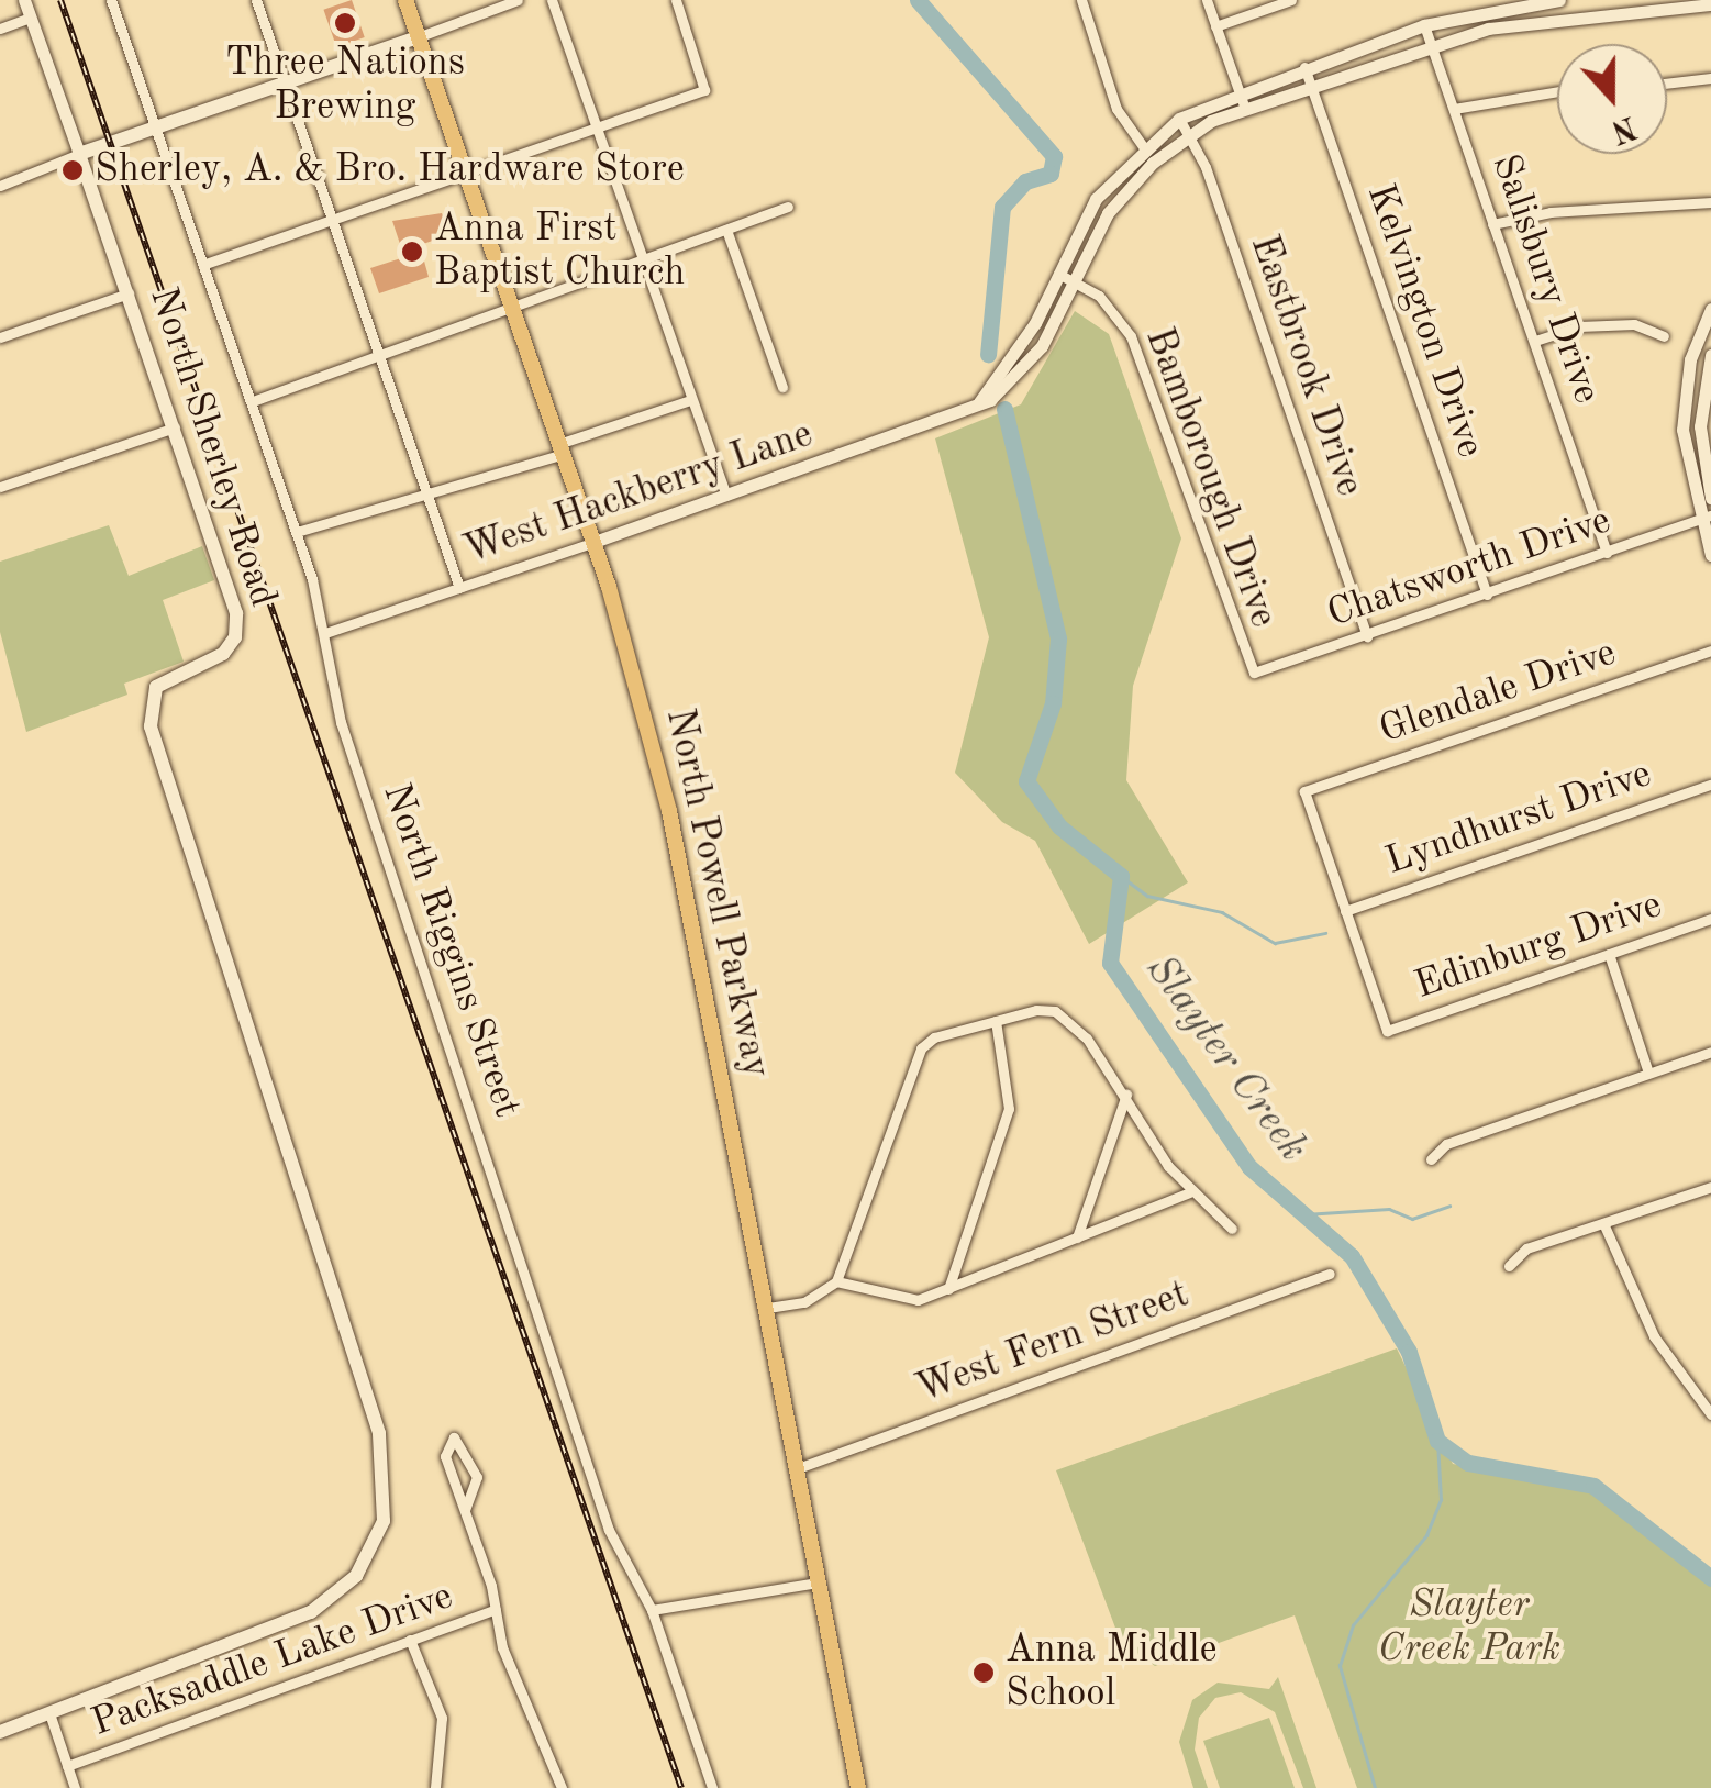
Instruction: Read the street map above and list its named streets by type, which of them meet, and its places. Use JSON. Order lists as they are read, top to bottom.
{
  "streets": {
    "main road": ["North Sherley Road", "North Powell Parkway"],
    "street": [
      "Salisbury Drive",
      "Kelvington Drive",
      "Eastbrook Drive",
      "Bamborough Drive",
      "West Hackberry Lane",
      "Chatsworth Drive",
      "Glendale Drive",
      "Lyndhurst Drive",
      "Edinburg Drive",
      "North Riggins Street",
      "West Fern Street",
      "Packsaddle Lake Drive"
    ]
  },
  "crossings": [
    ["Salisbury Drive", "Chatsworth Drive"],
    ["Kelvington Drive", "Chatsworth Drive"],
    ["Eastbrook Drive", "Chatsworth Drive"],
    ["Bamborough Drive", "Chatsworth Drive"],
    ["West Hackberry Lane", "North Powell Parkway"],
    ["West Hackberry Lane", "North Riggins Street"],
    ["Glendale Drive", "Lyndhurst Drive"],
    ["Glendale Drive", "Edinburg Drive"],
    ["Lyndhurst Drive", "Edinburg Drive"],
    ["North Powell Parkway", "West Fern Street"]
  ],
  "water": ["Slayter Creek"],
  "parks": ["Slayter Creek Park"],
  "places": [
    "Three Nations Brewing",
    "Sherley, A. & Bro. Hardware Store",
    "Anna First Baptist Church",
    "Anna Middle School"
  ],
  "north": "bottom"
}
